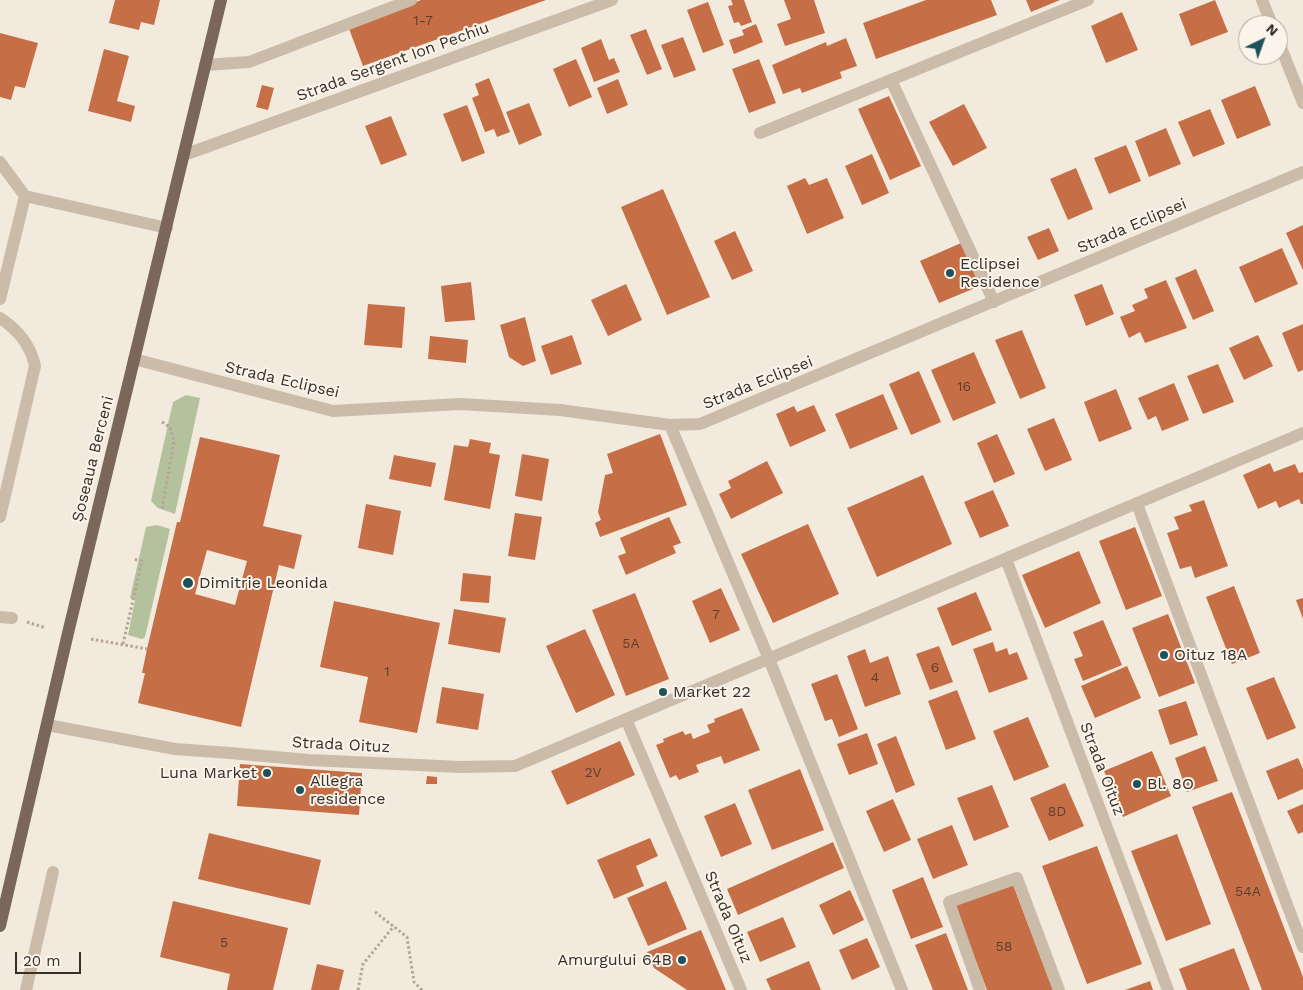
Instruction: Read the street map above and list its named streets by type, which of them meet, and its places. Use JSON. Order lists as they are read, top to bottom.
{
  "streets": {
    "main road": ["Șoseaua Berceni"],
    "street": ["Strada Sergent Ion Pechiu", "Strada Eclipsei", "Strada Oituz"]
  },
  "crossings": [
    ["Strada Sergent Ion Pechiu", "Șoseaua Berceni"],
    ["Strada Eclipsei", "Șoseaua Berceni"],
    ["Șoseaua Berceni", "Strada Oituz"]
  ],
  "places": [
    "Eclipsei Residence",
    "Dimitrie Leonida",
    "Oituz 18A",
    "Market 22",
    "Luna Market",
    "Bl. 8O",
    "Allegra residence",
    "Amurgului 64B"
  ],
  "house_numbers": [
    "1-7",
    "16",
    "7",
    "5A",
    "6",
    "1",
    "4",
    "2V",
    "8D",
    "54A",
    "5",
    "58"
  ],
  "scale_bar": "20 m",
  "north": "top right"
}
